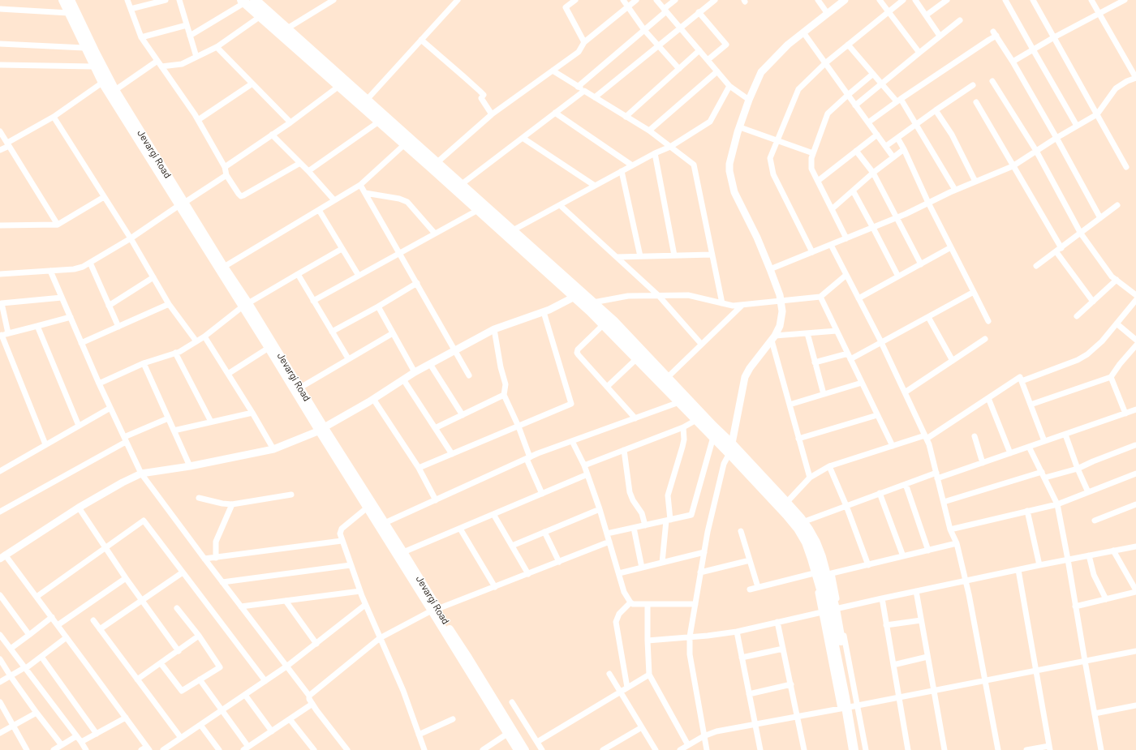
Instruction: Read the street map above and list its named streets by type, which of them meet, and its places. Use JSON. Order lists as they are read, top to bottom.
{
  "streets": {
    "main road": ["Jevargi Road"]
  }
}
